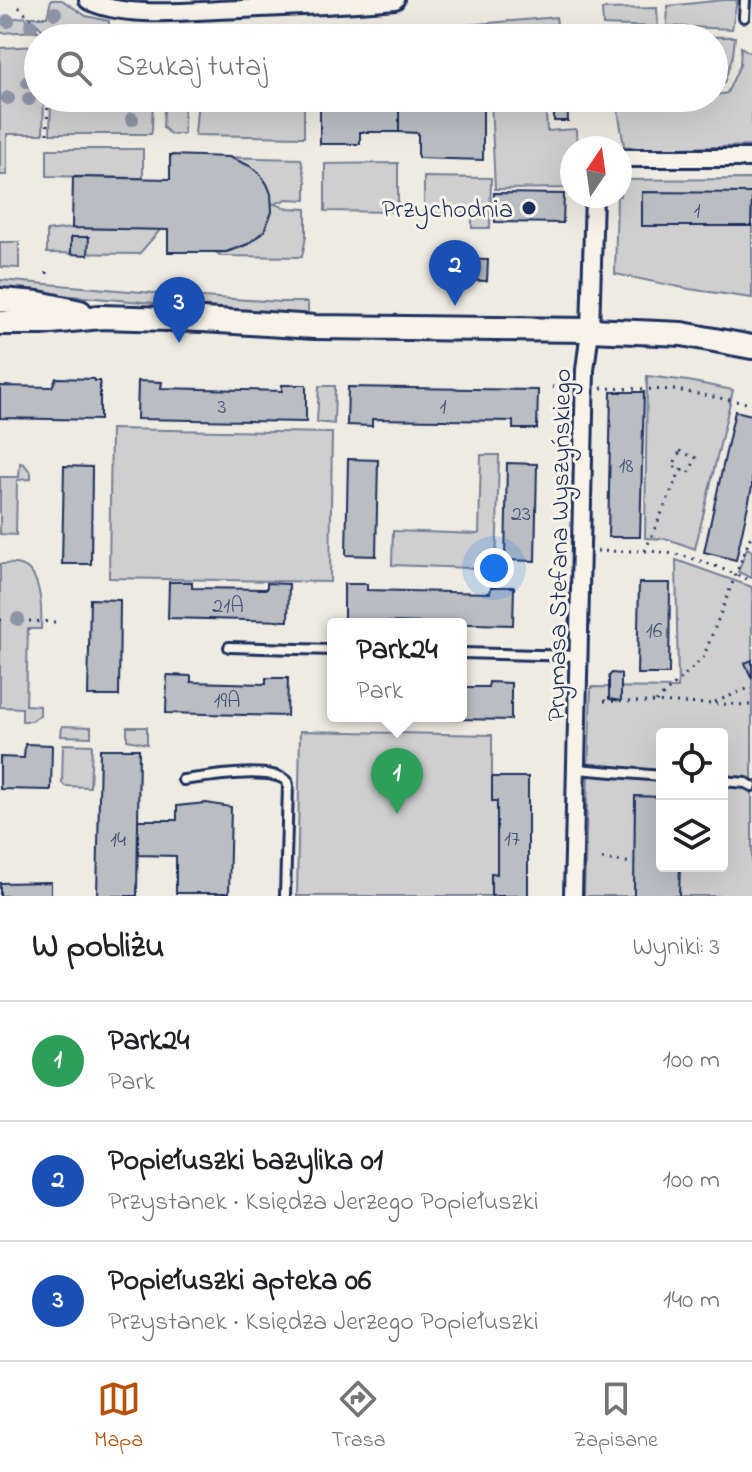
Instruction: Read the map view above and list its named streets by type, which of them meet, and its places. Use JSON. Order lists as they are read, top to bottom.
{
  "streets": {
    "street": ["Prymasa Stefana Wyszyńskiego"]
  },
  "places": ["Przychodnia"],
  "house_numbers": [
    "1",
    "3",
    "1",
    "18",
    "23",
    "21A",
    "16",
    "19A",
    "17",
    "14"
  ],
  "north": "top",
  "page": {
    "search": "Szukaj tutaj",
    "pins": ["2", "3", "1"],
    "popup": ["Park24", "Park"],
    "heading": ["W pobliżu", "Wyniki: 3"],
    "list": [
      {
        "mark": "1",
        "name": "Park24",
        "note": "Park",
        "value": "100 m"
      },
      {
        "mark": "2",
        "name": "Popiełuszki bazylika 01",
        "note": "Przystanek · Księdza Jerzego Popiełuszki",
        "value": "100 m"
      },
      {
        "mark": "3",
        "name": "Popiełuszki apteka 06",
        "note": "Przystanek · Księdza Jerzego Popiełuszki",
        "value": "140 m"
      }
    ],
    "nav": ["Mapa", "Trasa", "Zapisane"]
  }
}
